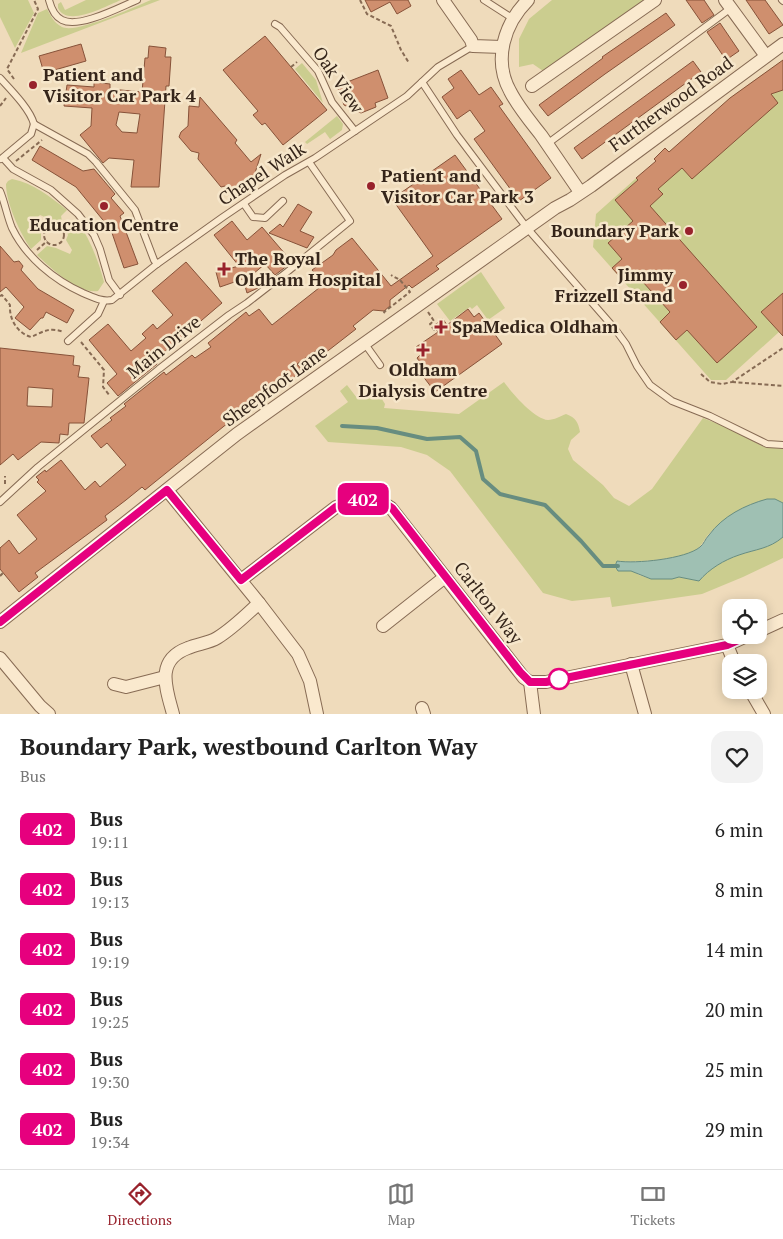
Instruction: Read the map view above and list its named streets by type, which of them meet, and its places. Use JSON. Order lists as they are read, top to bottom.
{
  "streets": {
    "street": ["Furtherwood Road", "Sheepfoot Lane", "Carlton Way"],
    "lane": ["Oak View", "Chapel Walk", "Main Drive"]
  },
  "crossings": [
    ["Oak View", "Chapel Walk"],
    ["Furtherwood Road", "Sheepfoot Lane"],
    ["Chapel Walk", "Main Drive"]
  ],
  "places": {
    "other": [
      "Patient and Visitor Car Park 4",
      "Patient and Visitor Car Park 3",
      "Education Centre",
      "Boundary Park",
      "Jimmy Frizzell Stand"
    ],
    "health": ["The Royal Oldham Hospital", "SpaMedica Oldham", "Oldham Dialysis Centre"]
  },
  "lines": ["bus line 402"],
  "page": {
    "on_map": "402",
    "heading": ["Boundary Park, westbound Carlton Way", "Bus"],
    "list": [
      {
        "mark": "402",
        "name": "Bus",
        "note": "19:11",
        "value": "6 min"
      },
      {
        "mark": "402",
        "name": "Bus",
        "note": "19:13",
        "value": "8 min"
      },
      {
        "mark": "402",
        "name": "Bus",
        "note": "19:19",
        "value": "14 min"
      },
      {
        "mark": "402",
        "name": "Bus",
        "note": "19:25",
        "value": "20 min"
      },
      {
        "mark": "402",
        "name": "Bus",
        "note": "19:30",
        "value": "25 min"
      },
      {
        "mark": "402",
        "name": "Bus",
        "note": "19:34",
        "value": "29 min"
      }
    ],
    "tabs": ["Directions", "Map", "Tickets"]
  }
}
